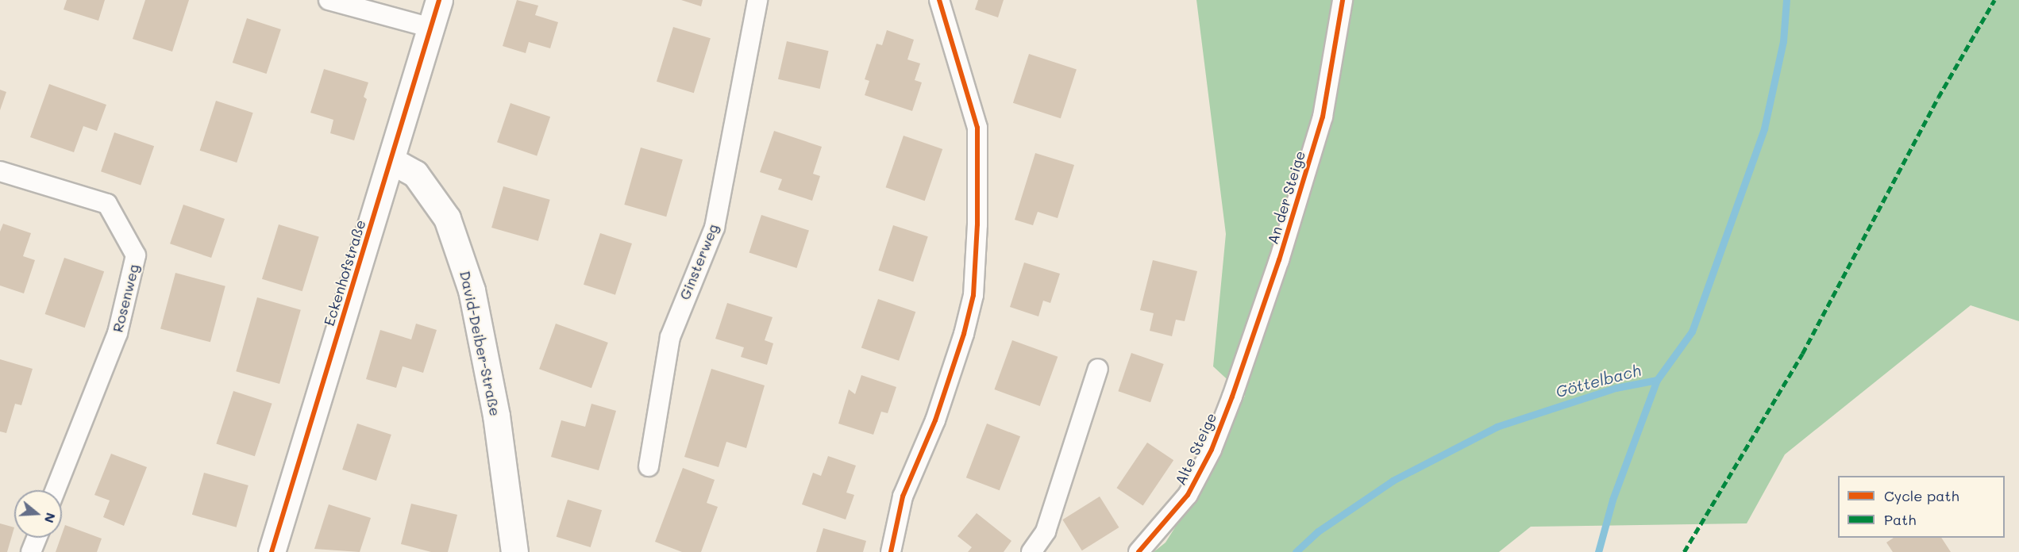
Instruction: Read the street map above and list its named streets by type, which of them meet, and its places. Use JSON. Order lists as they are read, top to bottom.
{
  "streets": {
    "street": [
      "An der Steige",
      "Ginsterweg",
      "Eckenhofstraße",
      "Rosenweg",
      "David-Deiber-Straße",
      "Alte Steige"
    ]
  },
  "crossings": [
    ["An der Steige", "Alte Steige"],
    ["Eckenhofstraße", "David-Deiber-Straße"]
  ],
  "water": ["Göttelbach"],
  "legend": ["Cycle path", "Path"],
  "north": "right"
}
